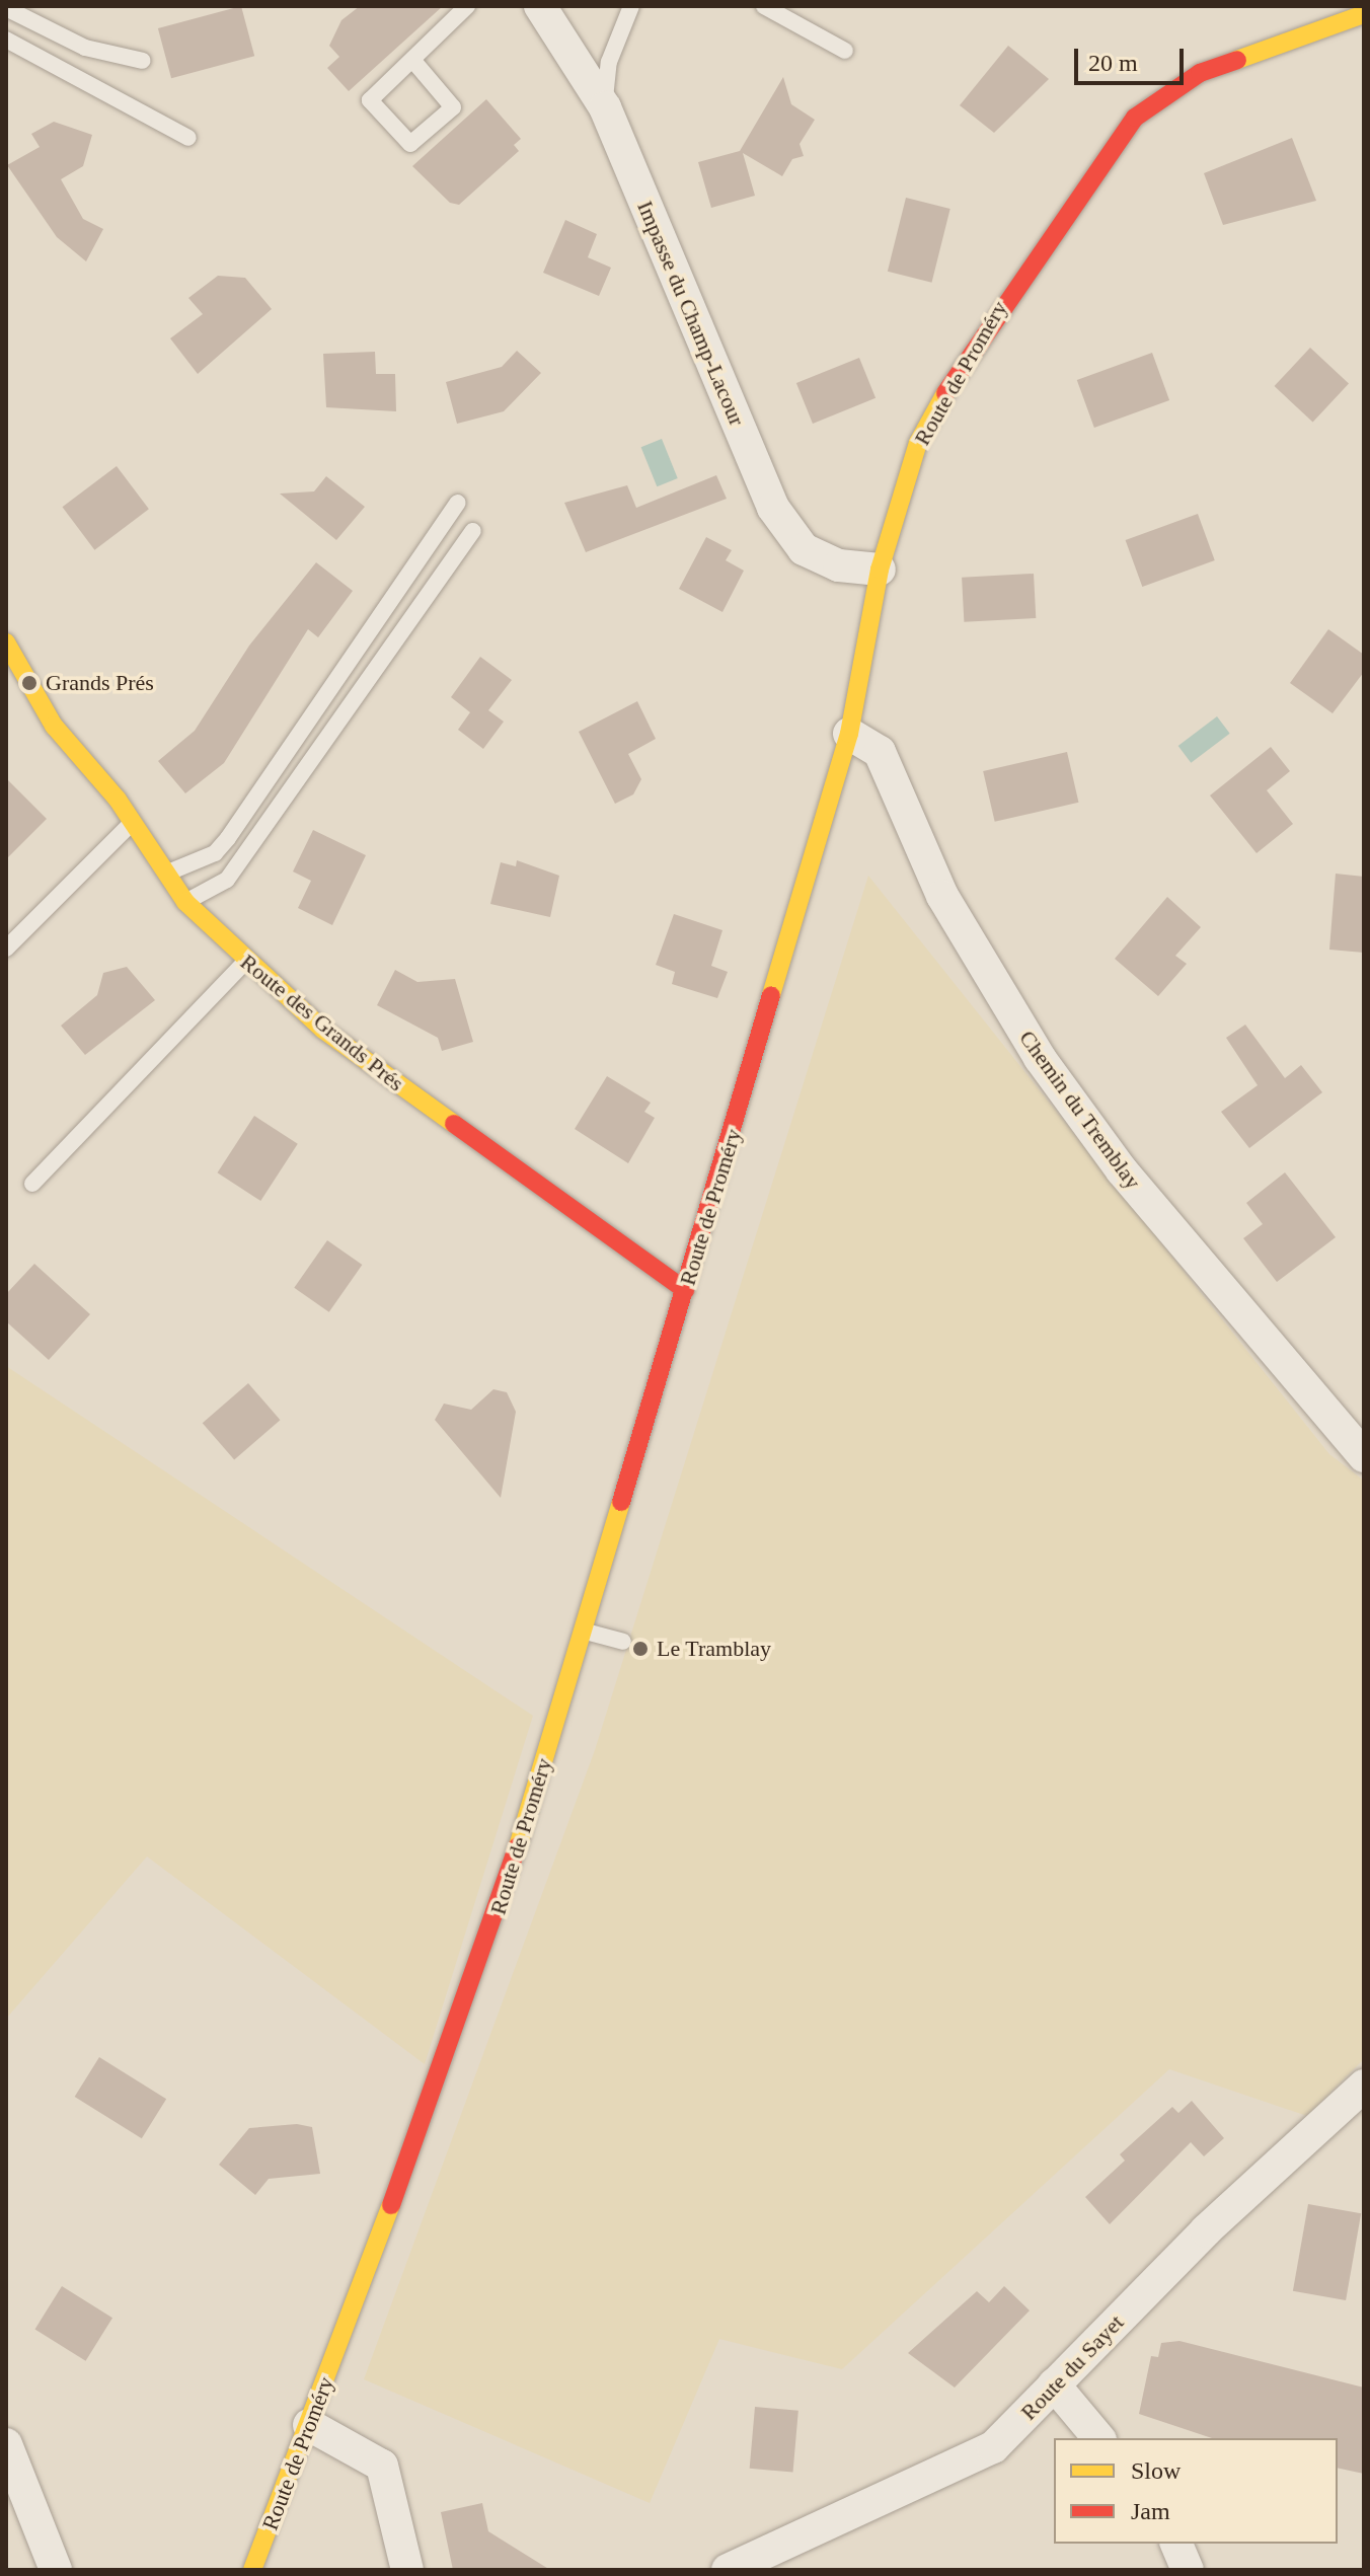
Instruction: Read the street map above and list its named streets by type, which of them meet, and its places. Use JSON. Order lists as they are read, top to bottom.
{
  "streets": {
    "street": [
      "Impasse du Champ-Lacour",
      "Route de Proméry",
      "Route des Grands Prés",
      "Chemin du Tremblay",
      "Route du Sayet"
    ]
  },
  "crossings": [
    ["Impasse du Champ-Lacour", "Route de Proméry"],
    ["Route de Proméry", "Route des Grands Prés"],
    ["Route de Proméry", "Chemin du Tremblay"]
  ],
  "places": ["Grands Prés", "Le Tramblay"],
  "legend": ["Slow", "Jam"],
  "scale_bar": "20 m"
}
